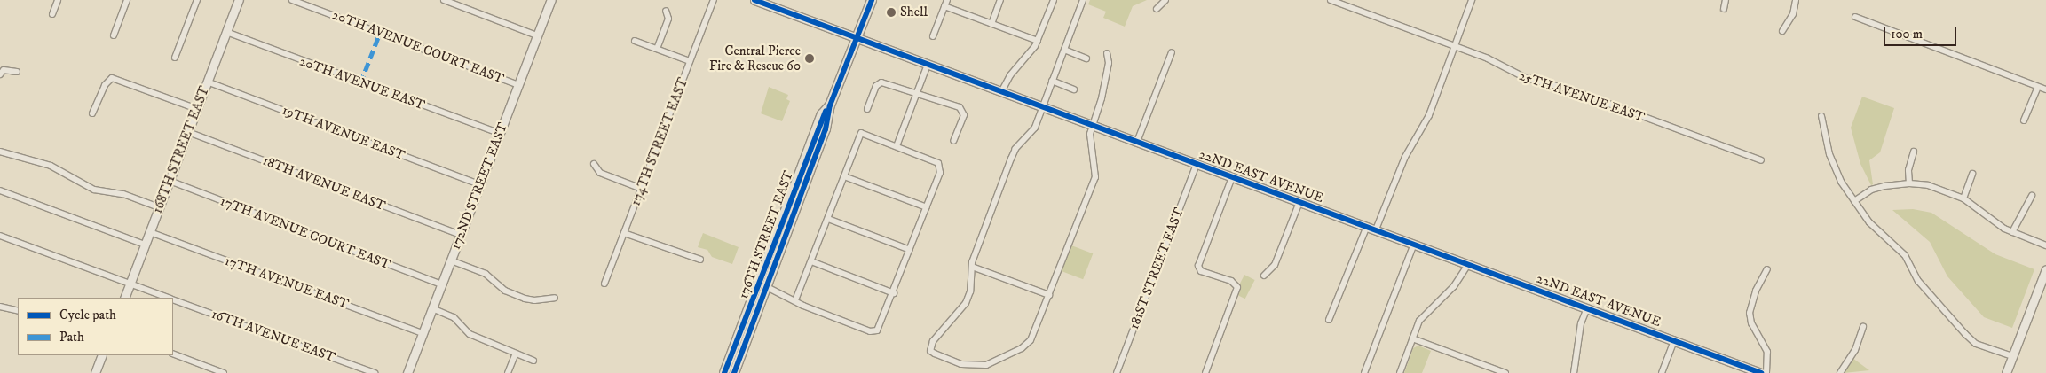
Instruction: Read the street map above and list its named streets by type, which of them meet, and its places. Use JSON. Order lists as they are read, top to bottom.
{
  "streets": {
    "main road": ["176TH STREET EAST"],
    "street": [
      "20TH AVENUE COURT EAST",
      "20TH AVENUE EAST",
      "25TH AVENUE EAST",
      "19TH AVENUE EAST",
      "174TH STREET EAST",
      "168TH STREET EAST",
      "22ND EAST AVENUE",
      "18TH AVENUE EAST",
      "172ND STREET EAST",
      "17TH AVENUE COURT EAST",
      "181ST STREET EAST",
      "17TH AVENUE EAST",
      "16TH AVENUE EAST"
    ]
  },
  "crossings": [
    ["20TH AVENUE COURT EAST", "172ND STREET EAST"],
    ["20TH AVENUE EAST", "168TH STREET EAST"],
    ["20TH AVENUE EAST", "172ND STREET EAST"],
    ["19TH AVENUE EAST", "168TH STREET EAST"],
    ["19TH AVENUE EAST", "172ND STREET EAST"],
    ["168TH STREET EAST", "18TH AVENUE EAST"],
    ["168TH STREET EAST", "17TH AVENUE COURT EAST"],
    ["168TH STREET EAST", "17TH AVENUE EAST"],
    ["168TH STREET EAST", "16TH AVENUE EAST"],
    ["22ND EAST AVENUE", "176TH STREET EAST"],
    ["22ND EAST AVENUE", "181ST STREET EAST"],
    ["18TH AVENUE EAST", "172ND STREET EAST"],
    ["172ND STREET EAST", "17TH AVENUE COURT EAST"],
    ["172ND STREET EAST", "17TH AVENUE EAST"]
  ],
  "places": ["Shell", "Central Pierce Fire & Rescue 60"],
  "legend": ["Cycle path", "Path"],
  "scale_bar": "100 m"
}
